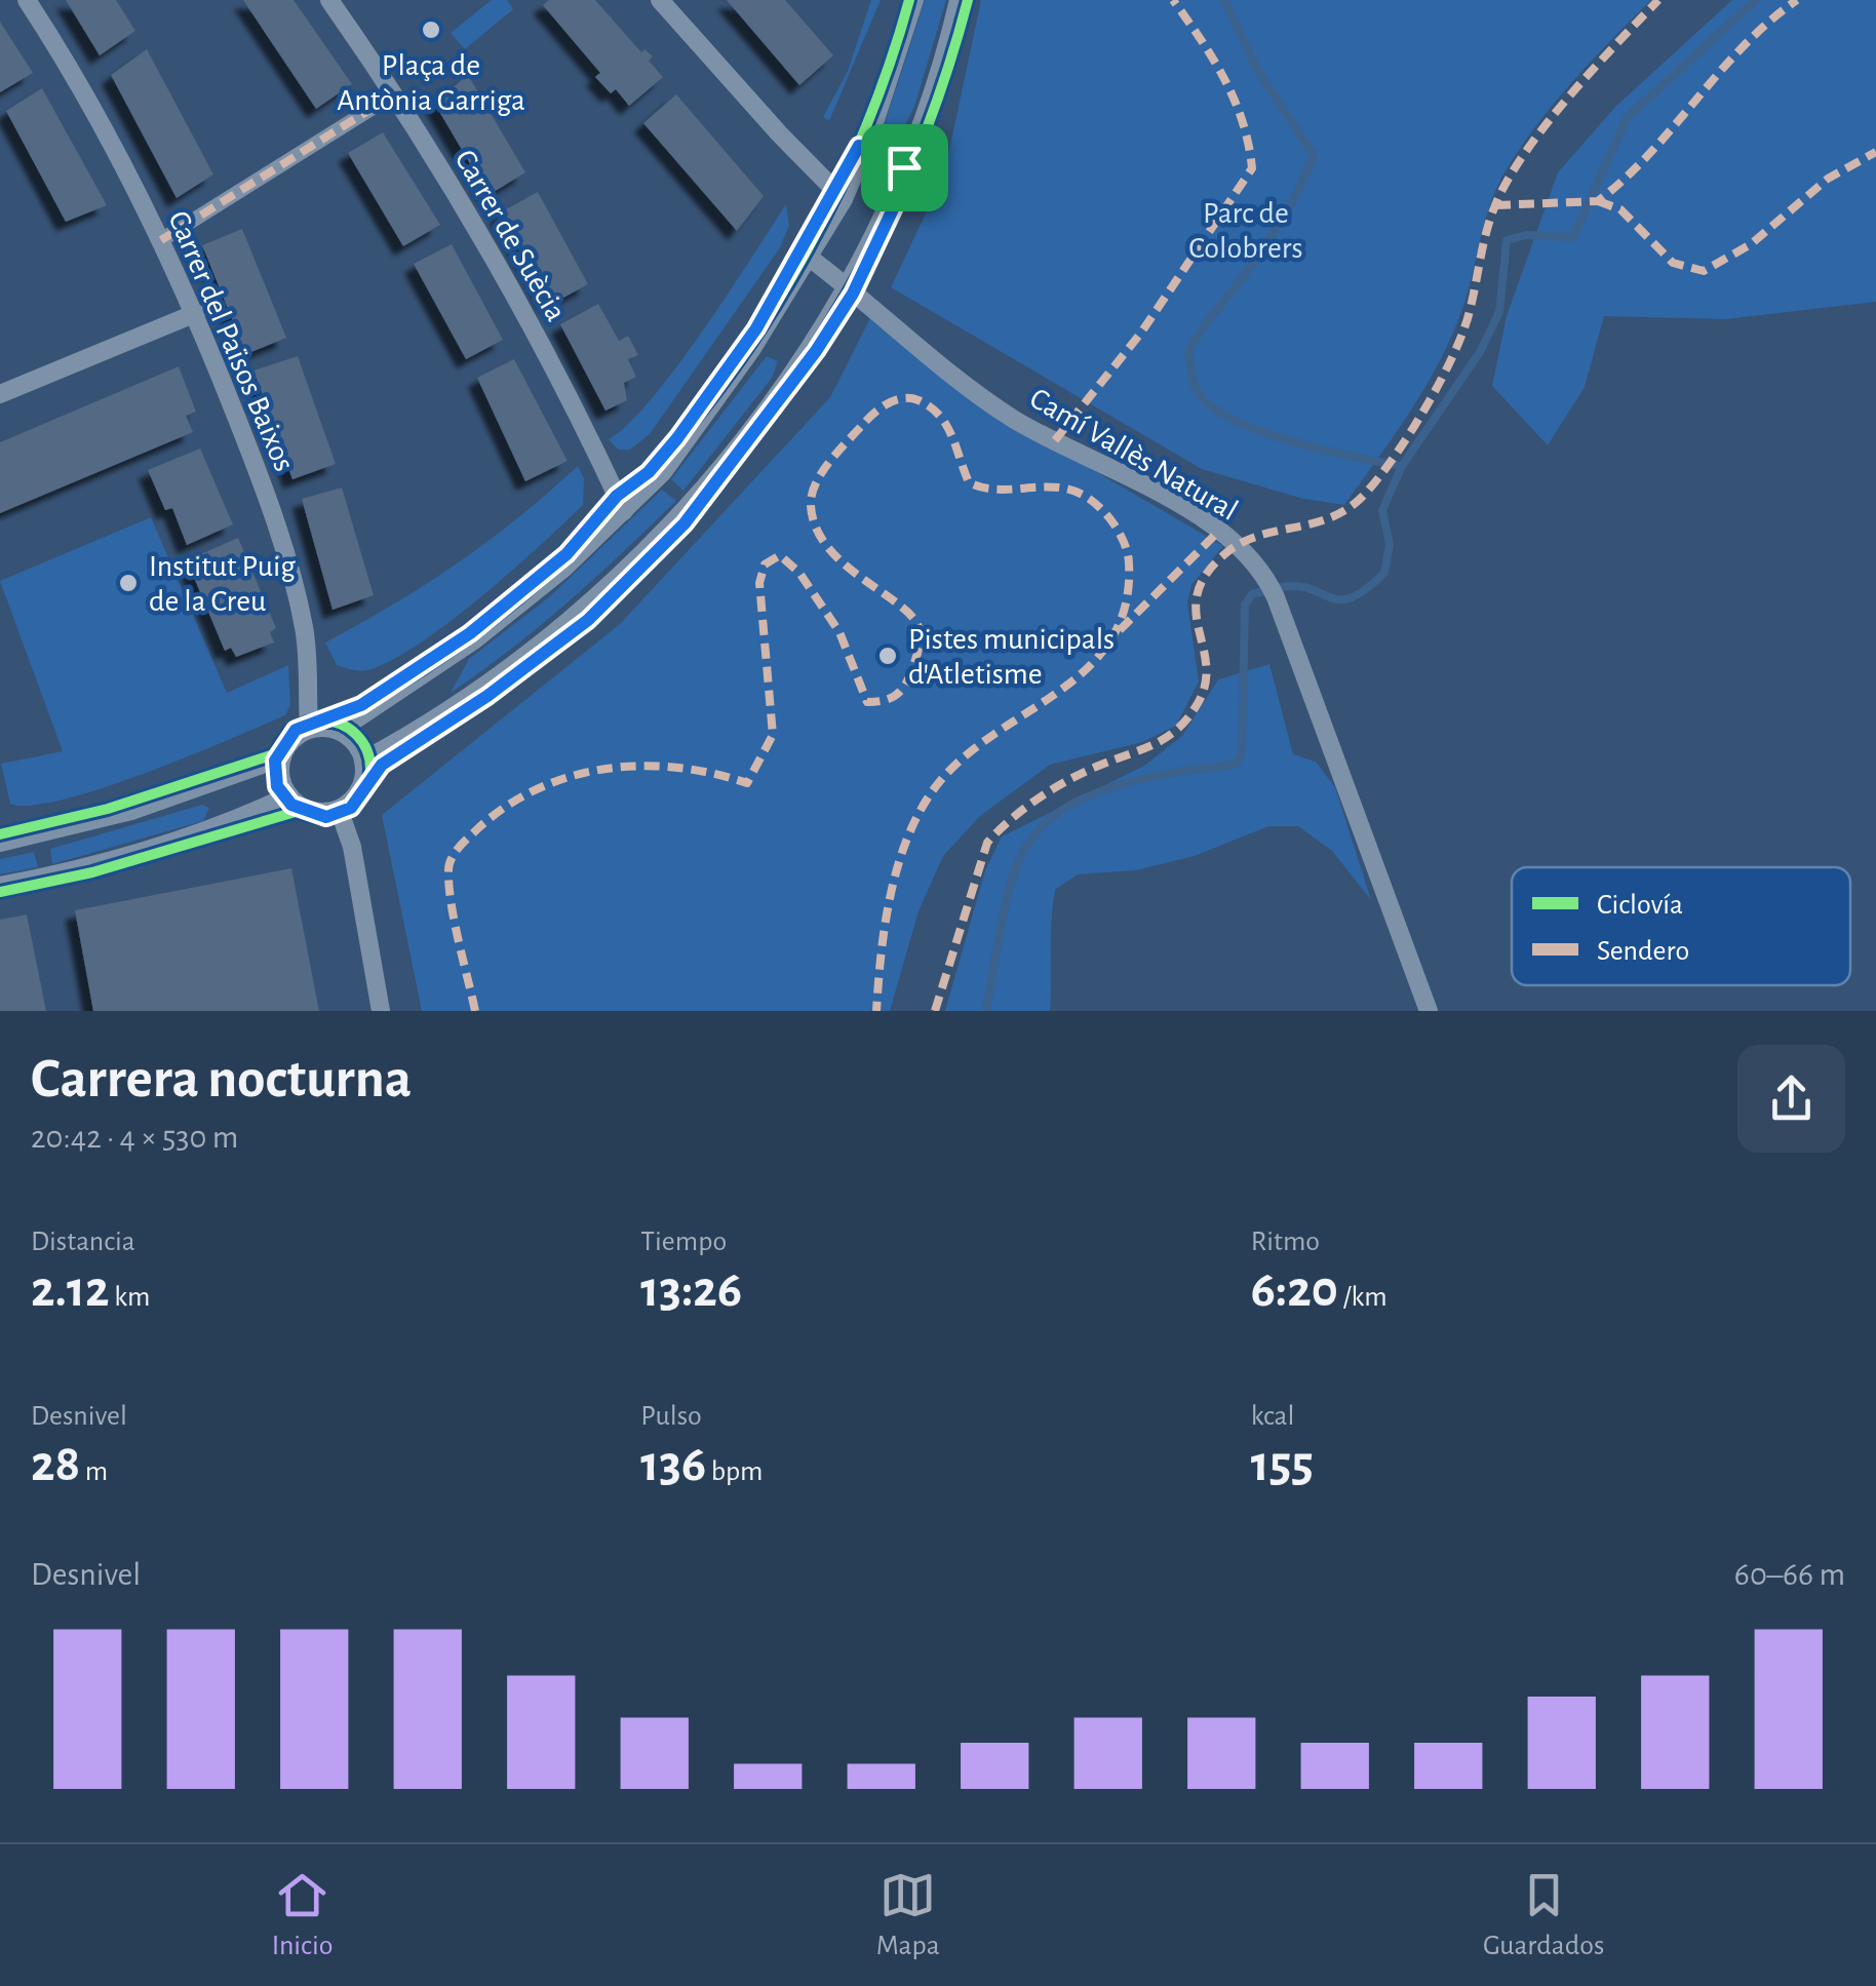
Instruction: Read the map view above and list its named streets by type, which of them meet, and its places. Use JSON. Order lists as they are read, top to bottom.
{
  "streets": {
    "street": ["Carrer de Suècia", "Carrer del Països Baixos", "Camí Vallès Natural"]
  },
  "parks": ["Parc de Colobrers"],
  "places": ["Plaça de Antònia Garriga", "Institut Puig de la Creu", "Pistes municipals d'Atletisme"],
  "legend": ["Ciclovía", "Sendero"],
  "page": {
    "heading": ["Carrera nocturna", "20:42 · 4 × 530 m"],
    "stats": [
      ["Distancia", "2.12 km"],
      ["Tiempo", "13:26"],
      ["Ritmo", "6:20 /km"],
      ["Desnivel", "28 m"],
      ["Pulso", "136 bpm"],
      ["kcal", "155"]
    ],
    "chart": ["Desnivel", "60–66 m"],
    "tabs": ["Inicio", "Mapa", "Guardados"]
  }
}
